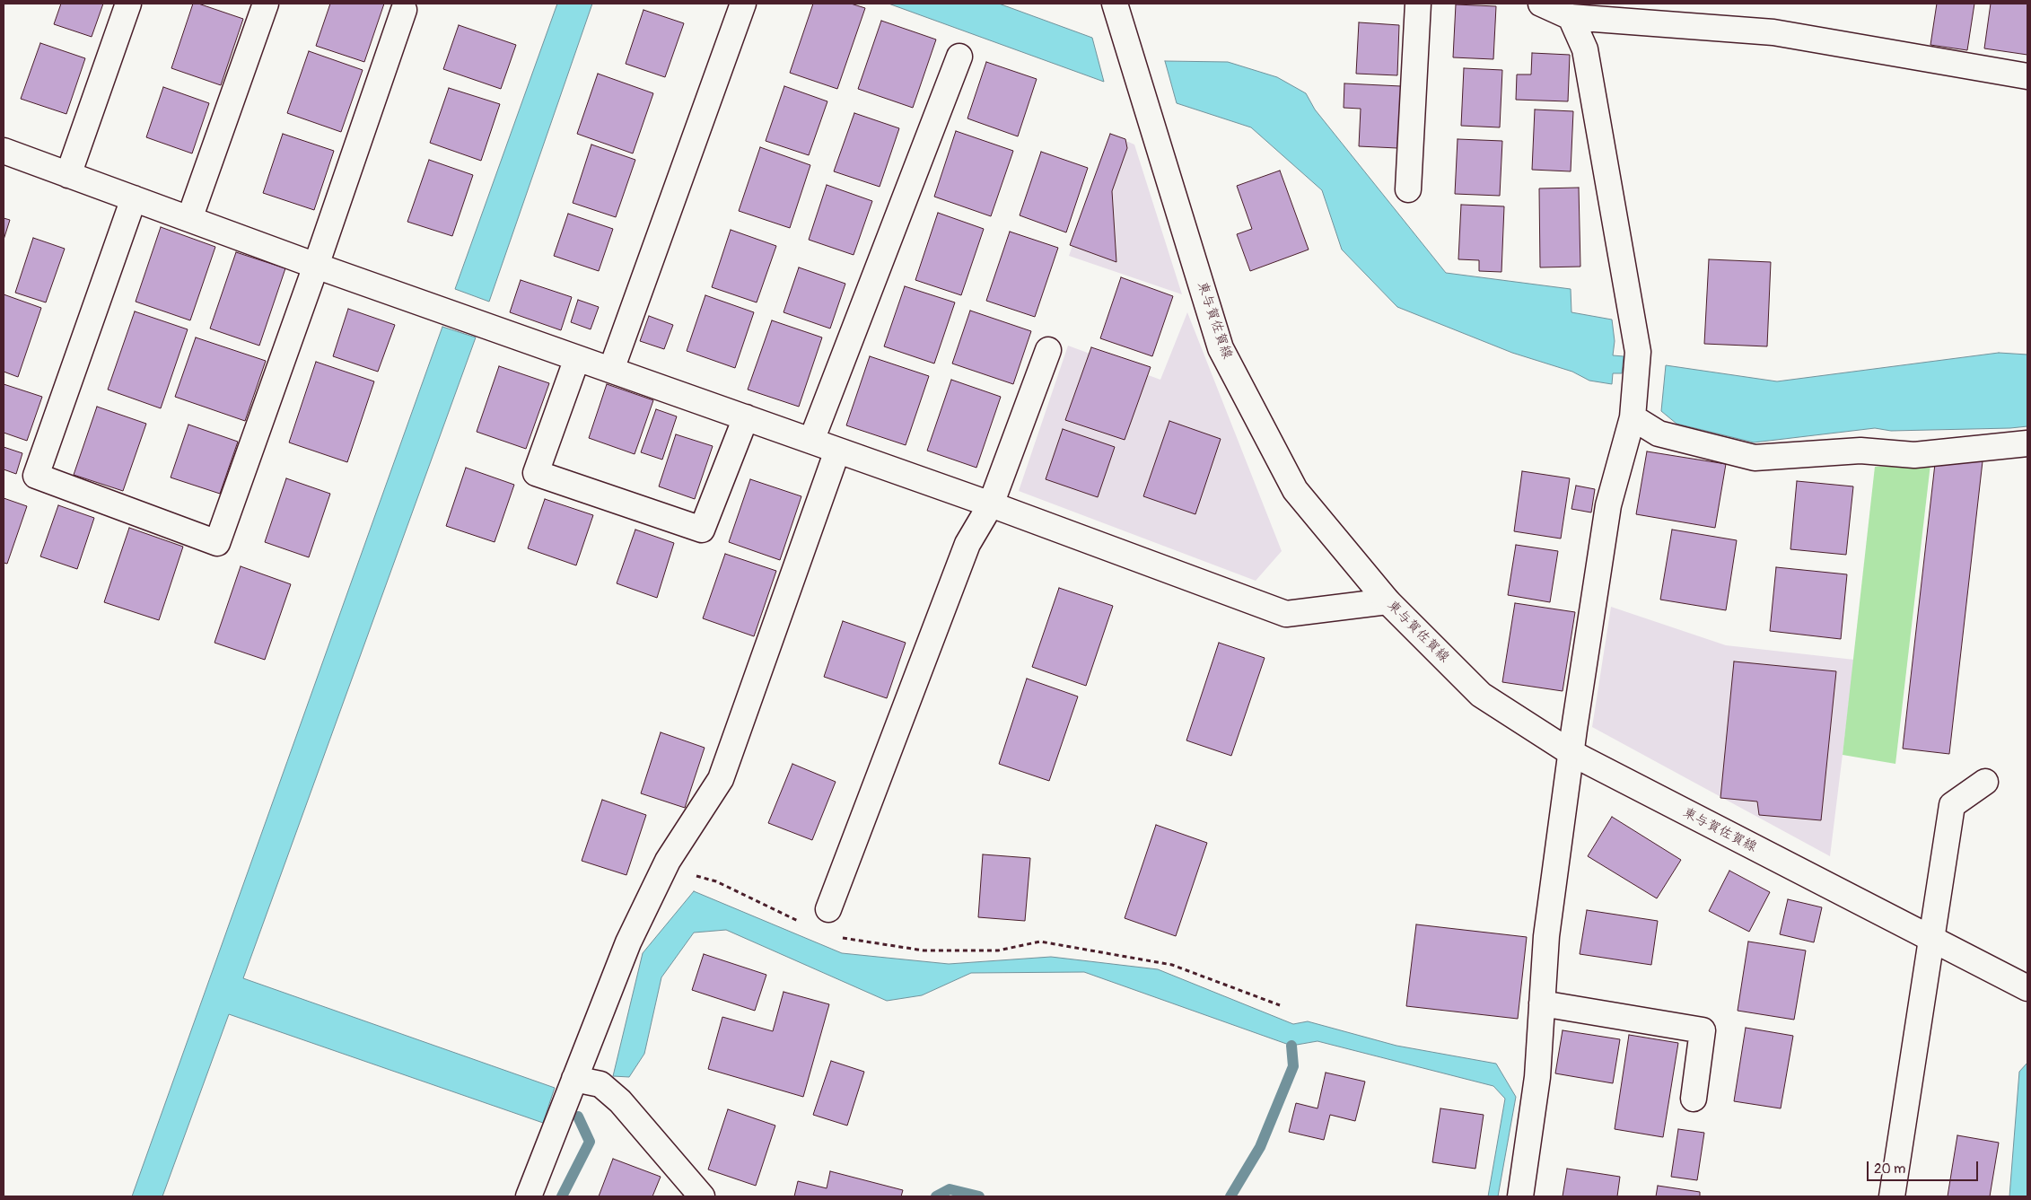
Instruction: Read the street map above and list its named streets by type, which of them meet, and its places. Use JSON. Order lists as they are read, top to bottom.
{
  "streets": {
    "street": ["東与賀佐賀線"]
  },
  "scale_bar": "20 m"
}
